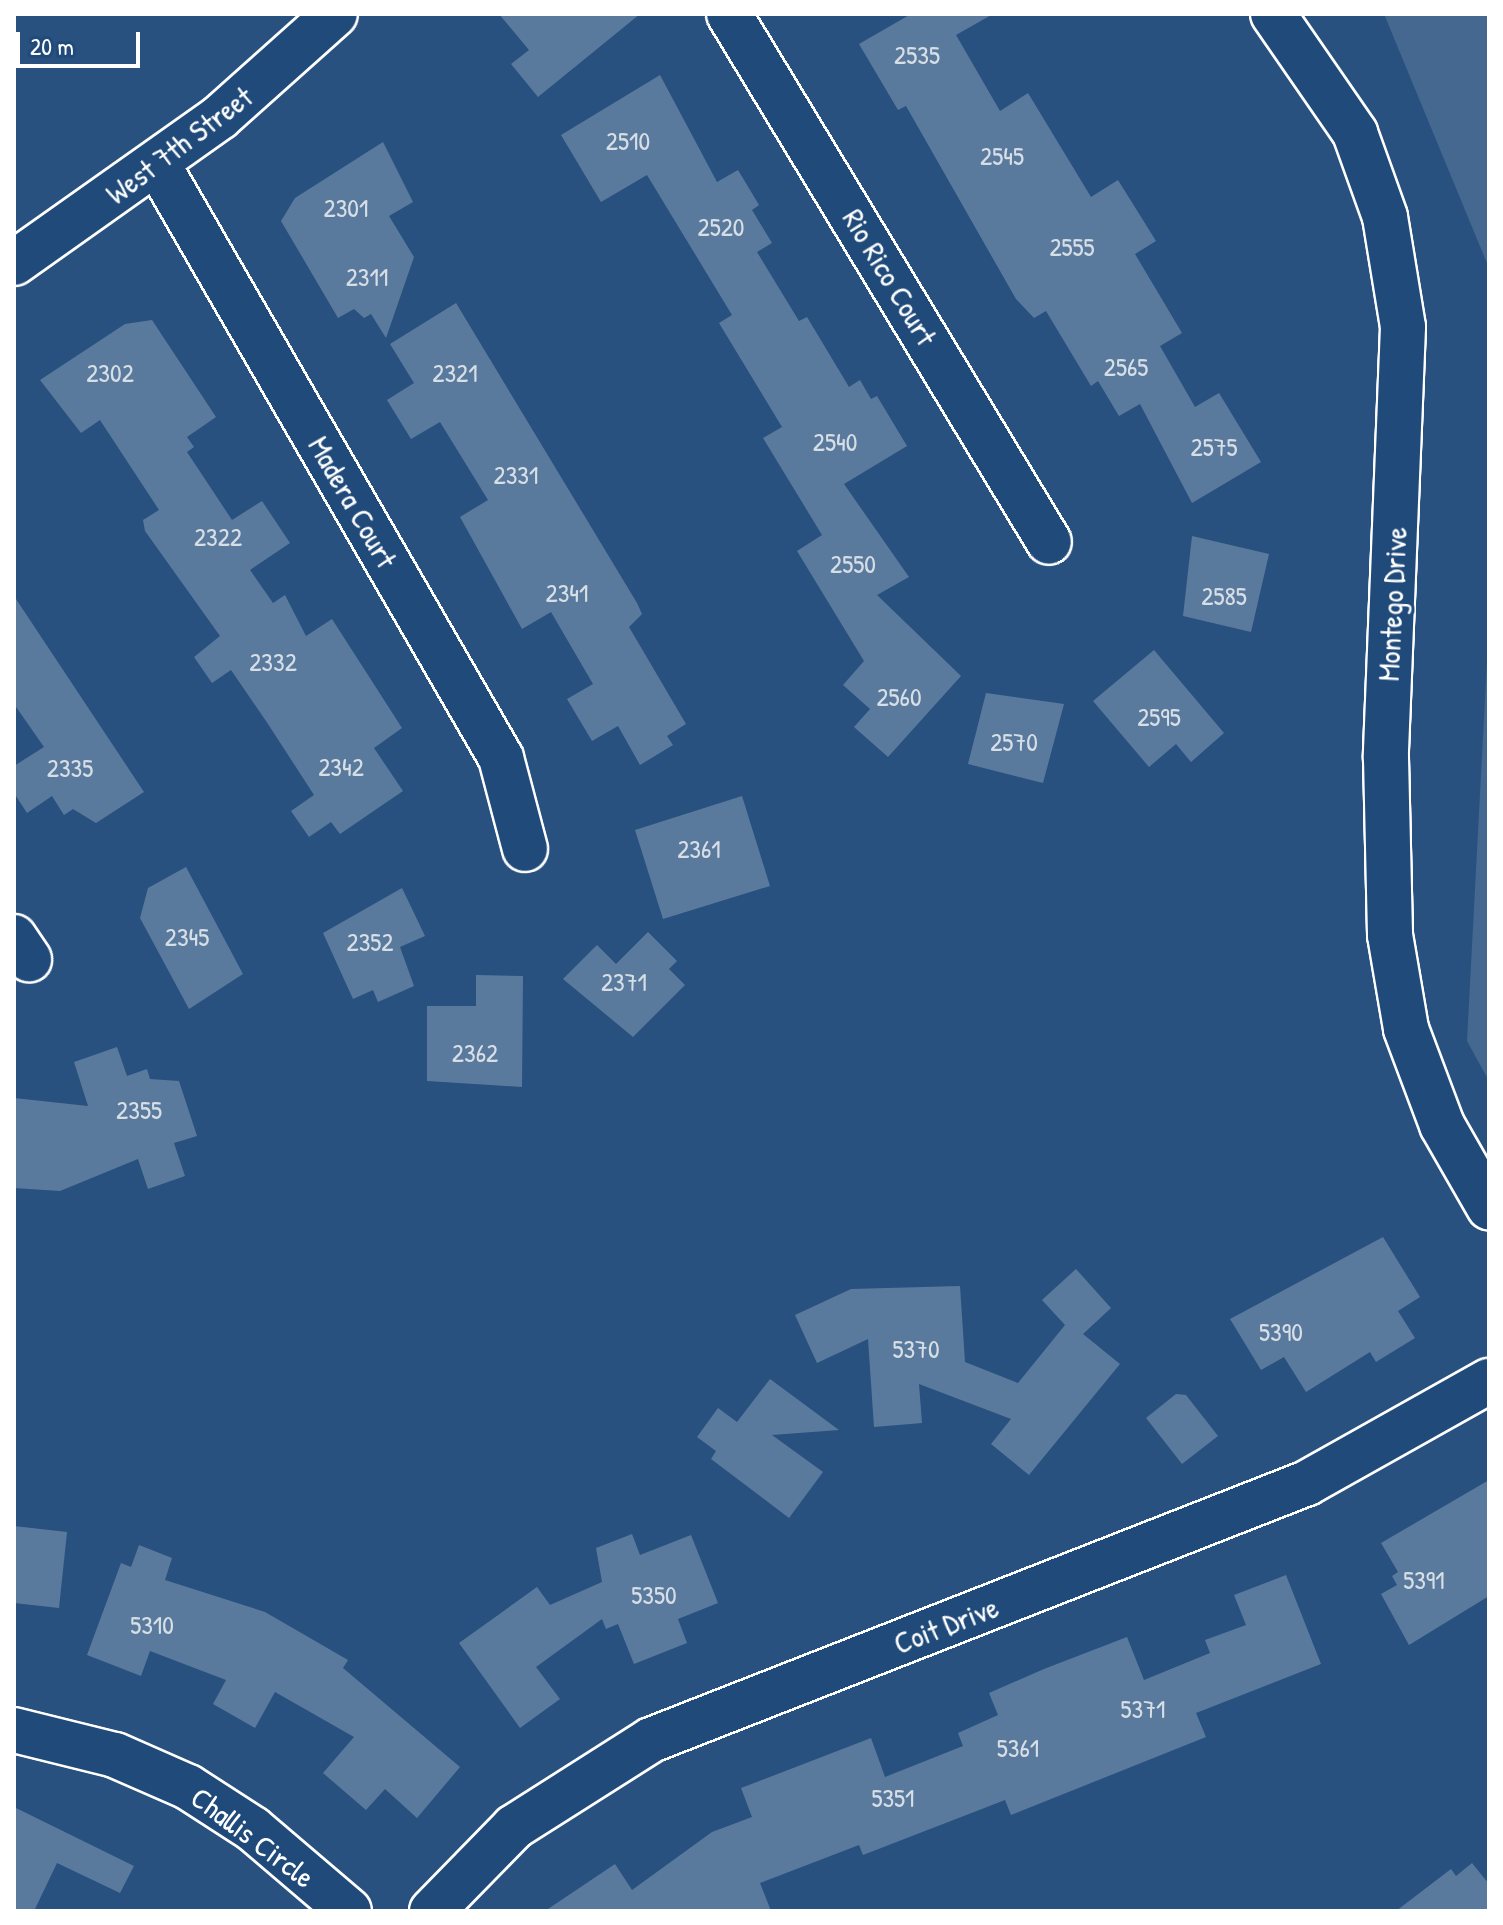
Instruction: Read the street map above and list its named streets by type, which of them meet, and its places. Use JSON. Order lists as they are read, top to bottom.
{
  "streets": {
    "street": [
      "West 7th Street",
      "Rio Rico Court",
      "Madera Court",
      "Montego Drive",
      "Coit Drive",
      "Challis Circle"
    ]
  },
  "crossings": [
    ["West 7th Street", "Madera Court"]
  ],
  "house_numbers": [
    "2535",
    "2510",
    "2545",
    "2301",
    "2520",
    "2555",
    "2311",
    "2565",
    "2302",
    "2321",
    "2540",
    "2575",
    "2331",
    "2322",
    "2550",
    "2341",
    "2585",
    "2332",
    "2560",
    "2595",
    "2570",
    "2342",
    "2335",
    "2361",
    "2345",
    "2352",
    "2371",
    "2362",
    "2355",
    "5390",
    "5370",
    "5391",
    "5350",
    "5310",
    "5371",
    "5361",
    "5351"
  ],
  "scale_bar": "20 m"
}
